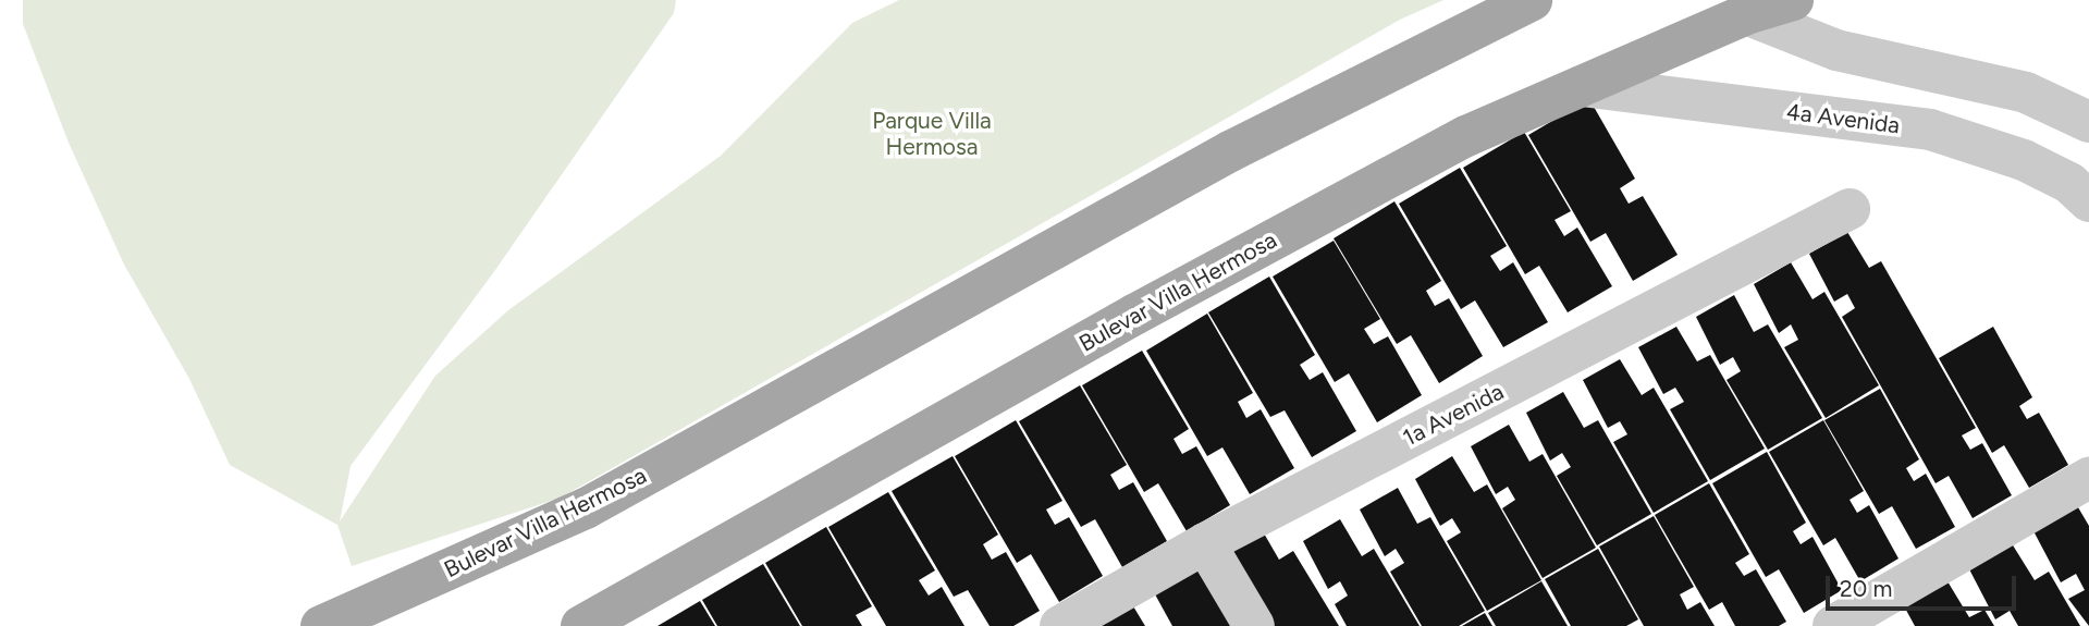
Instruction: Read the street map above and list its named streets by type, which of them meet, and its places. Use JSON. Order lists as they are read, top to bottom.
{
  "streets": {
    "main road": ["Bulevar Villa Hermosa"],
    "street": ["4a Avenida", "1a Avenida"]
  },
  "crossings": [
    ["4a Avenida", "Bulevar Villa Hermosa"]
  ],
  "parks": ["Parque Villa Hermosa"],
  "scale_bar": "20 m"
}
